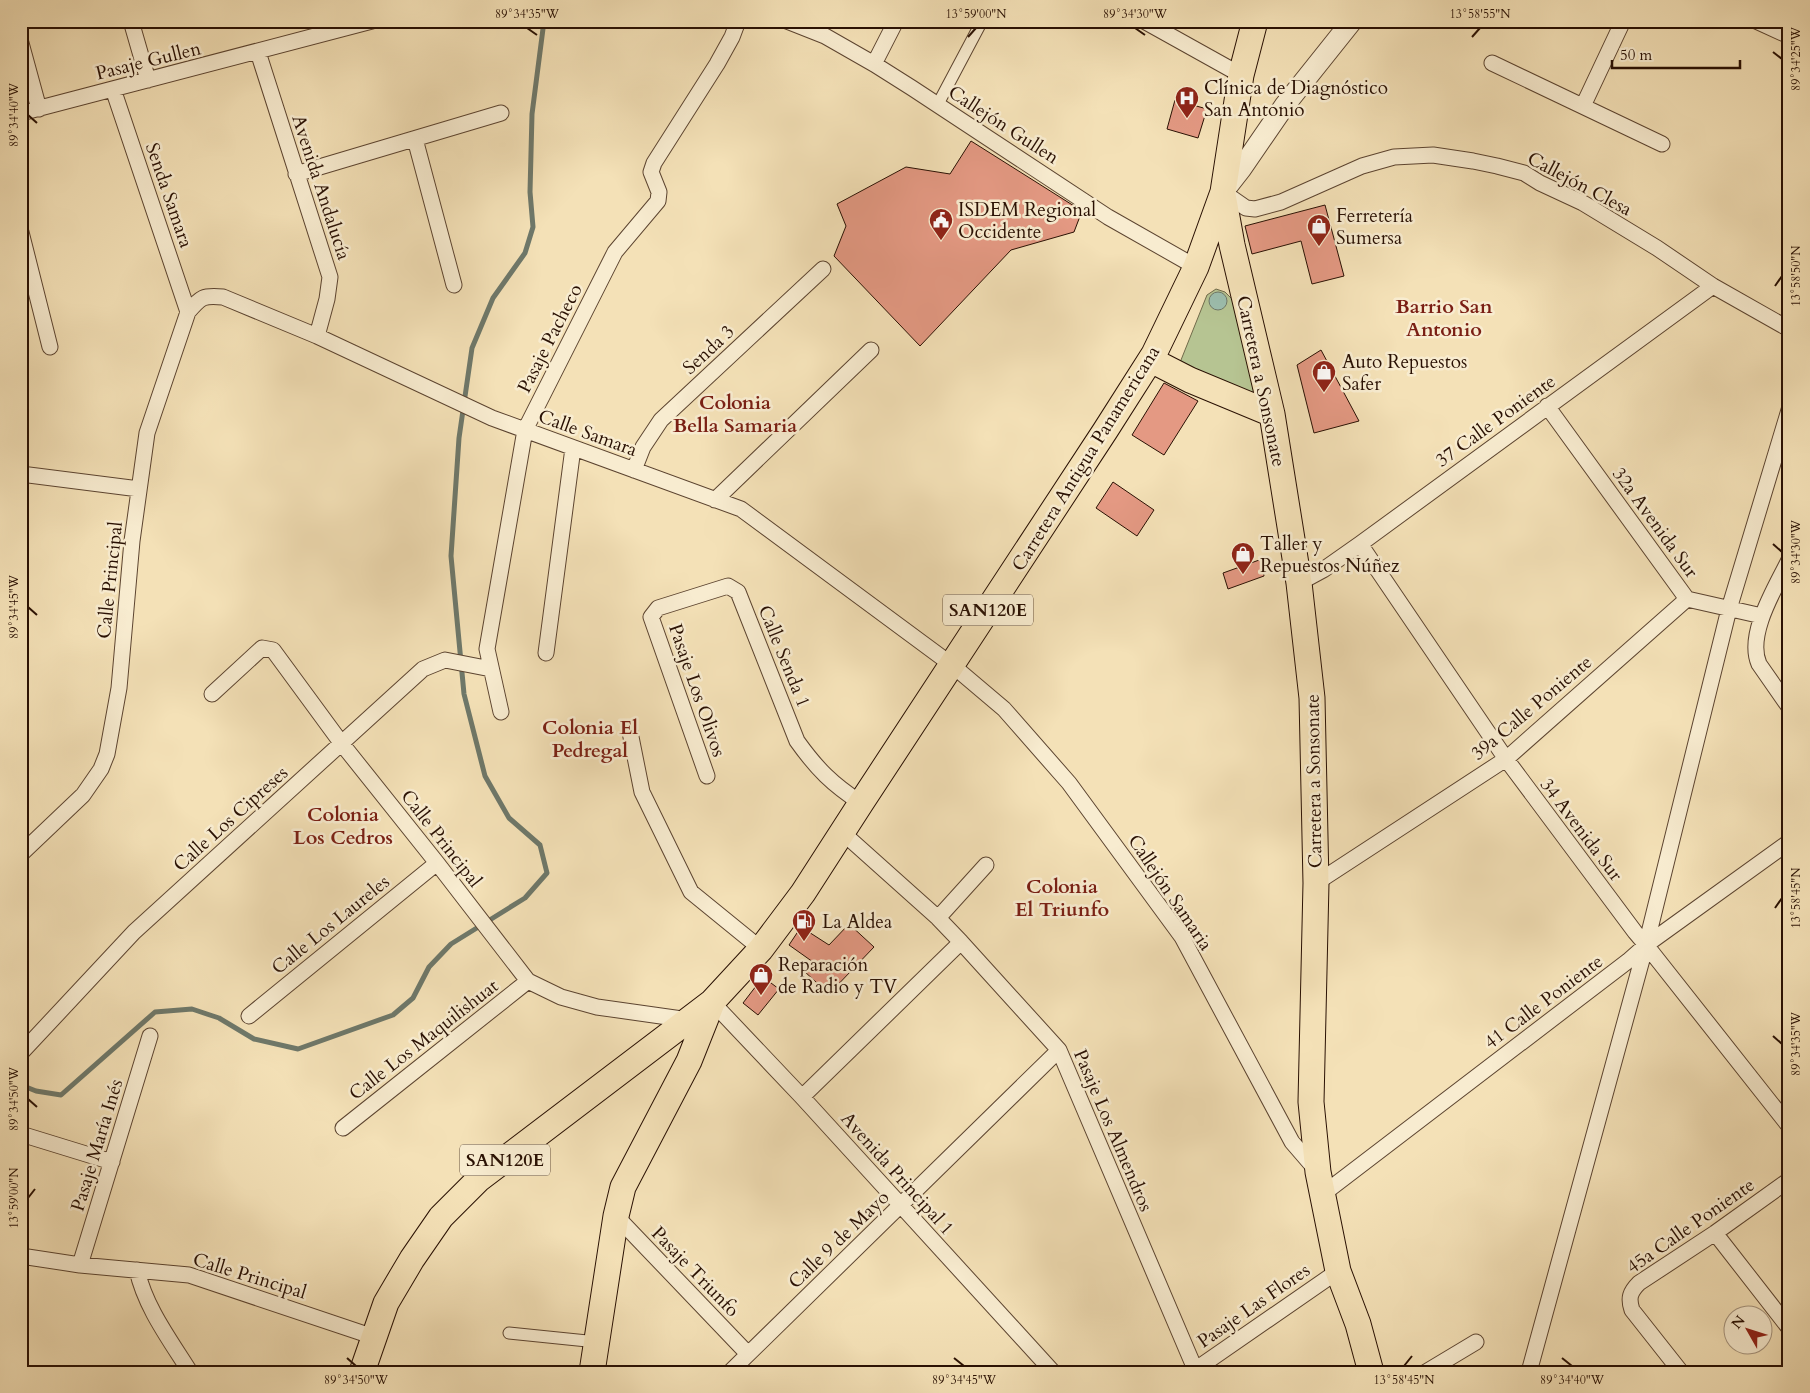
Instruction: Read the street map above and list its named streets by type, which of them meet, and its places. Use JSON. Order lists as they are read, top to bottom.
{
  "streets": {
    "main road": ["Carretera a Sonsonate", "Carretera Antigua Panamericana", "SAN120E"],
    "street": [
      "Pasaje Gullen",
      "Callejón Gullen",
      "Callejón Clesa",
      "Avenida Andalucía",
      "Senda Samara",
      "Pasaje Pacheco",
      "Senda 3",
      "37 Calle Poniente",
      "Calle Samara",
      "32a Avenida Sur",
      "Calle Principal",
      "Calle Senda 1",
      "Pasaje Los Olivos",
      "39a Calle Poniente",
      "Calle Los Cipreses",
      "34 Avenida Sur",
      "Callejón Samaria",
      "Calle Los Laureles",
      "41 Calle Poniente",
      "Calle Los Maquilishuat",
      "Pasaje Los Almendros",
      "Pasaje María Inés",
      "Avenida Principal 1",
      "45a Calle Poniente",
      "Calle 9 de Mayo",
      "Pasaje Triunfo",
      "Pasaje Las Flores"
    ]
  },
  "crossings": [
    ["Pasaje Gullen", "Avenida Andalucía"],
    ["Pasaje Gullen", "Senda Samara"],
    ["Callejón Gullen", "Carretera Antigua Panamericana"],
    ["Callejón Clesa", "Carretera a Sonsonate"],
    ["Callejón Clesa", "37 Calle Poniente"],
    ["Callejón Clesa", "Carretera Antigua Panamericana"],
    ["Avenida Andalucía", "Calle Samara"],
    ["Senda Samara", "Calle Samara"],
    ["Senda Samara", "Calle Principal"],
    ["Pasaje Pacheco", "Calle Samara"],
    ["Pasaje Pacheco", "Calle Los Cipreses"],
    ["Senda 3", "Calle Samara"],
    ["Carretera a Sonsonate", "37 Calle Poniente"],
    ["Carretera a Sonsonate", "Carretera Antigua Panamericana"],
    ["Carretera a Sonsonate", "39a Calle Poniente"],
    ["Carretera a Sonsonate", "Callejón Samaria"],
    ["Carretera a Sonsonate", "41 Calle Poniente"],
    ["Carretera a Sonsonate", "Pasaje Las Flores"],
    ["37 Calle Poniente", "32a Avenida Sur"],
    ["37 Calle Poniente", "34 Avenida Sur"],
    ["Calle Samara", "Carretera Antigua Panamericana"],
    ["Calle Samara", "Calle Principal"],
    ["Calle Samara", "Callejón Samaria"],
    ["Carretera Antigua Panamericana", "Calle Principal"],
    ["Carretera Antigua Panamericana", "Calle Senda 1"],
    ["Carretera Antigua Panamericana", "Callejón Samaria"],
    ["Carretera Antigua Panamericana", "Pasaje Los Almendros"],
    ["Carretera Antigua Panamericana", "Avenida Principal 1"],
    ["Carretera Antigua Panamericana", "Pasaje Triunfo"],
    ["32a Avenida Sur", "39a Calle Poniente"],
    ["Calle Principal", "Calle Los Cipreses"],
    ["Calle Principal", "Calle Los Laureles"],
    ["Calle Principal", "Calle Los Maquilishuat"],
    ["Calle Principal", "Pasaje María Inés"],
    ["Calle Senda 1", "Pasaje Los Olivos"],
    ["39a Calle Poniente", "34 Avenida Sur"],
    ["34 Avenida Sur", "41 Calle Poniente"],
    ["Callejón Samaria", "41 Calle Poniente"],
    ["Pasaje Los Almendros", "Calle 9 de Mayo"],
    ["Pasaje Los Almendros", "Pasaje Las Flores"],
    ["Avenida Principal 1", "Calle 9 de Mayo"],
    ["Calle 9 de Mayo", "Pasaje Triunfo"]
  ],
  "districts": [
    "Barrio San Antonio",
    "Colonia Bella Samaria",
    "Colonia El Pedregal",
    "Colonia Los Cedros",
    "Colonia El Triunfo"
  ],
  "places": {
    "hospital": ["Clínica de Diagnóstico San Antonio"],
    "public building": ["ISDEM Regional Occidente"],
    "shop": [
      "Ferretería Sumersa",
      "Auto Repuestos Safer",
      "Taller y Repuestos Núñez",
      "Reparación de Radio y TV"
    ],
    "fuel station": ["La Aldea"]
  },
  "scale_bar": "50 m",
  "north": "top left",
  "coordinates": [
    "89°34'35\"W",
    "13°59'00\"N",
    "89°34'30\"W",
    "13°58'55\"N",
    "89°34'25\"W",
    "89°34'40\"W",
    "13°58'50\"N",
    "89°34'45\"W",
    "13°58'45\"N",
    "89°34'50\"W"
  ]
}
